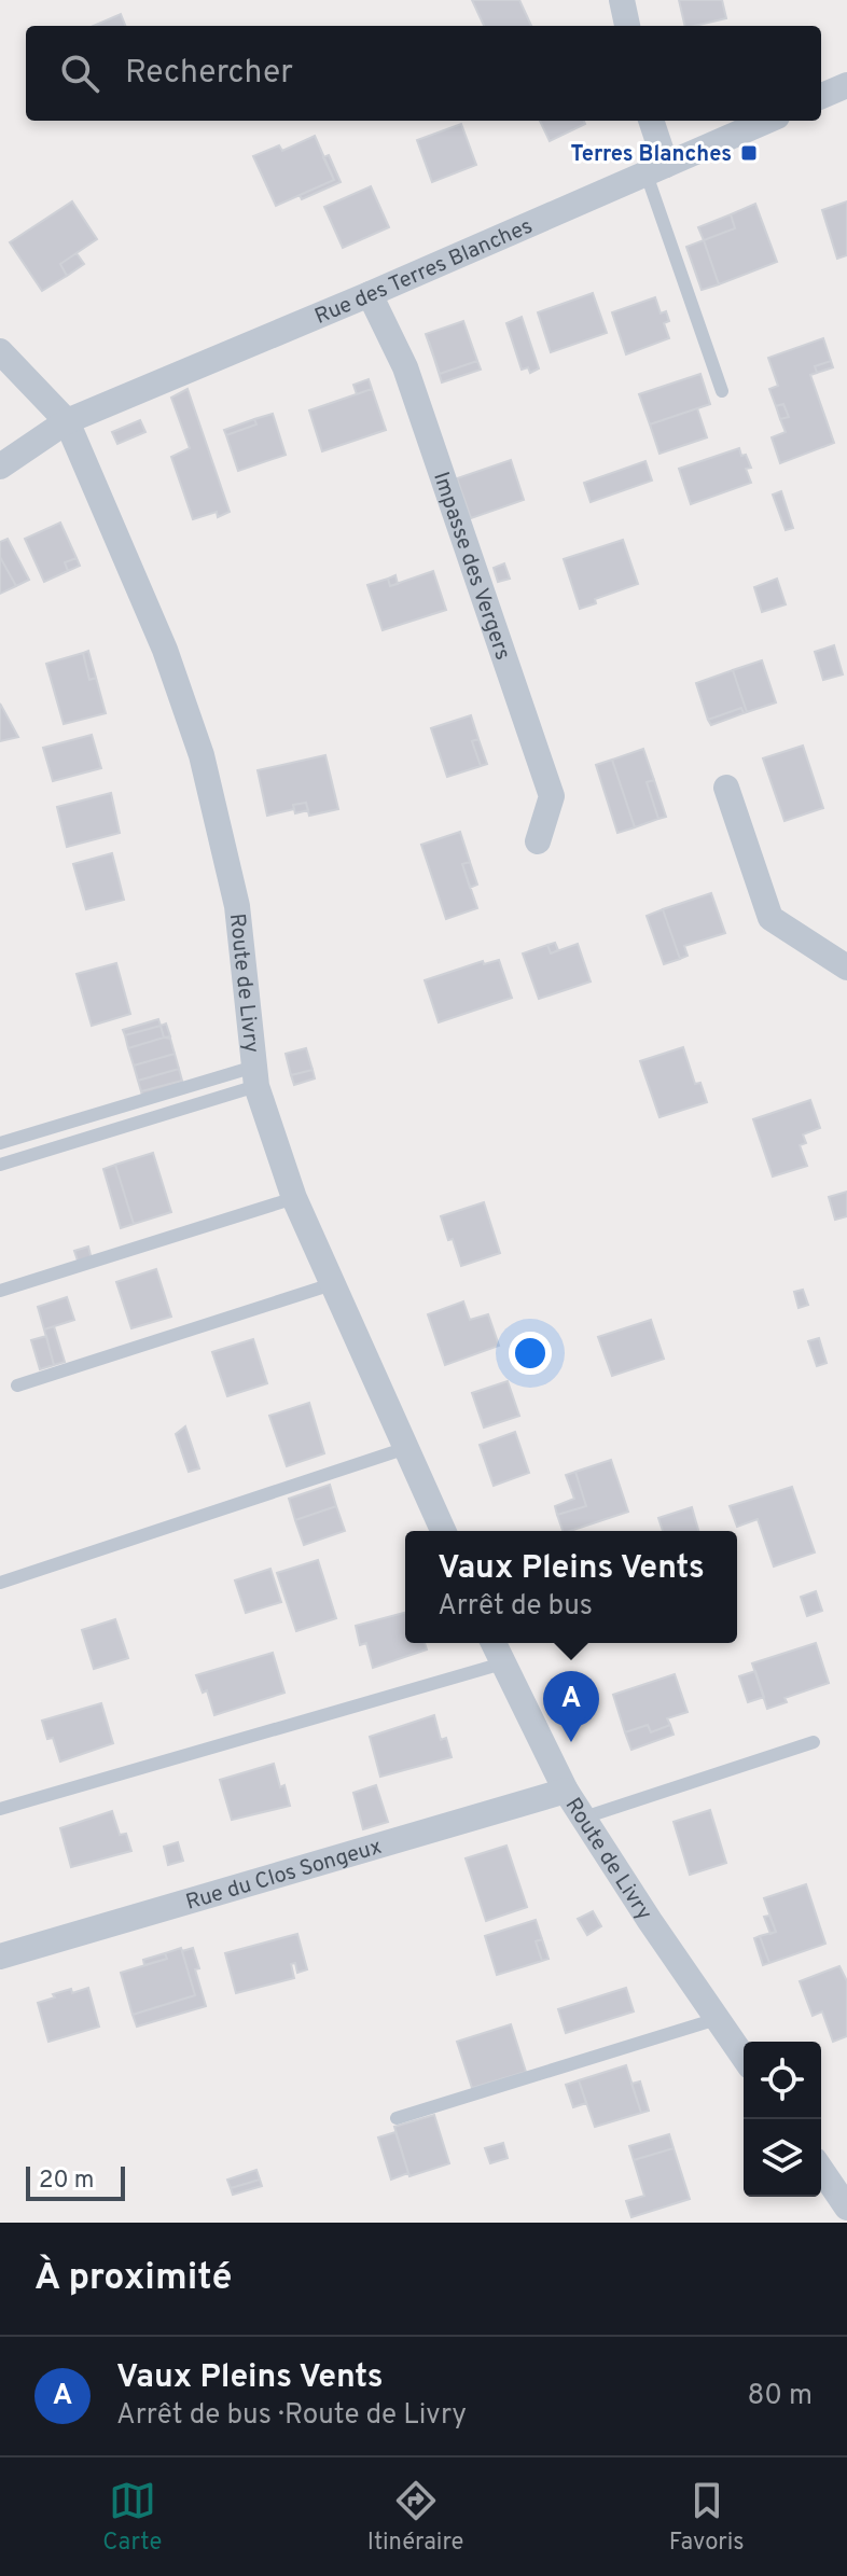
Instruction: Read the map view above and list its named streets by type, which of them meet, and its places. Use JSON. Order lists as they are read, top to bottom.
{
  "streets": {
    "street": [
      "Rue des Terres Blanches",
      "Impasse des Vergers",
      "Route de Livry",
      "Rue du Clos Songeux"
    ]
  },
  "crossings": [
    ["Rue des Terres Blanches", "Impasse des Vergers"],
    ["Rue des Terres Blanches", "Route de Livry"],
    ["Route de Livry", "Rue du Clos Songeux"]
  ],
  "places": {
    "transit": ["Terres Blanches"]
  },
  "scale_bar": "20 m",
  "page": {
    "search": "Rechercher",
    "popup": ["Vaux Pleins Vents", "Arrêt de bus"],
    "pins": "A",
    "scale": "20 m",
    "heading": "À proximité",
    "list": [
      {
        "mark": "A",
        "name": "Vaux Pleins Vents",
        "note": "Arrêt de bus · Route de Livry",
        "value": "80 m"
      }
    ],
    "nav": ["Carte", "Itinéraire", "Favoris"]
  }
}
